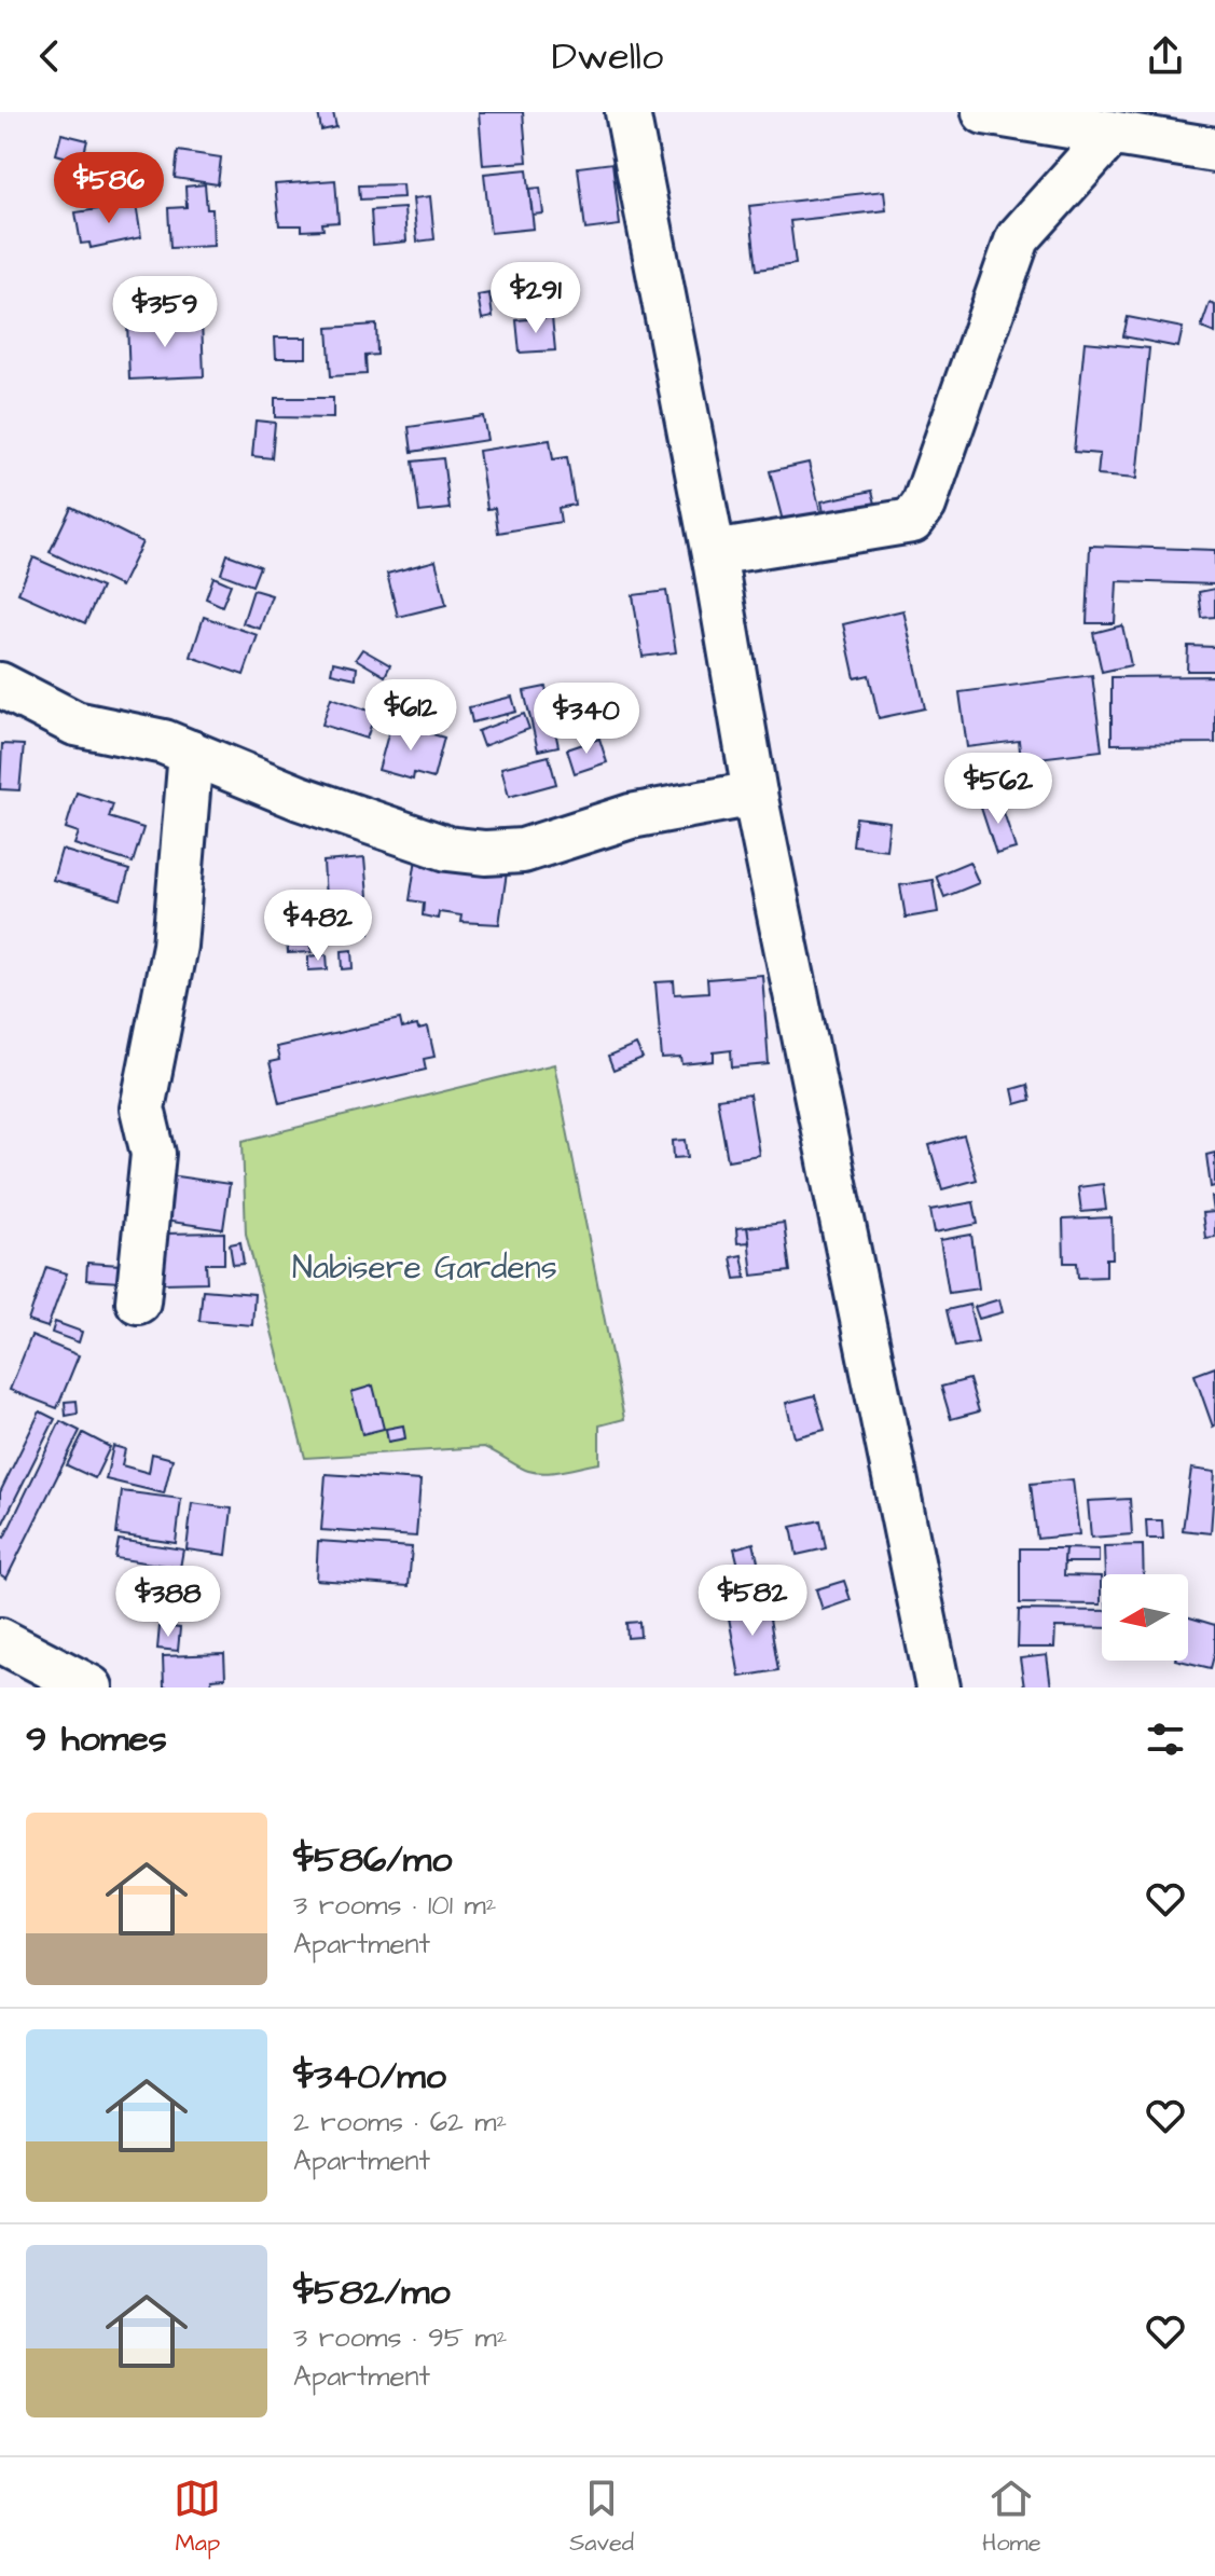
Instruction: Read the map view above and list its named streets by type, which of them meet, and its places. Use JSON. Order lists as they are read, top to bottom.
{
  "parks": ["Nabisere Gardens"],
  "north": "left",
  "page": {
    "header": "Dwello",
    "price": [
      "$586",
      "$291",
      "$359",
      "$612",
      "$340",
      "$562",
      "$482",
      "$582",
      "$388"
    ],
    "heading": "9 homes",
    "list": [
      {
        "name": "$586/mo",
        "note": "3 rooms · 101 m² · Apartment"
      },
      {
        "name": "$340/mo",
        "note": "2 rooms · 62 m² · Apartment"
      },
      {
        "name": "$582/mo",
        "note": "3 rooms · 95 m² · Apartment"
      }
    ],
    "tabs": ["Map", "Saved", "Home"]
  }
}
